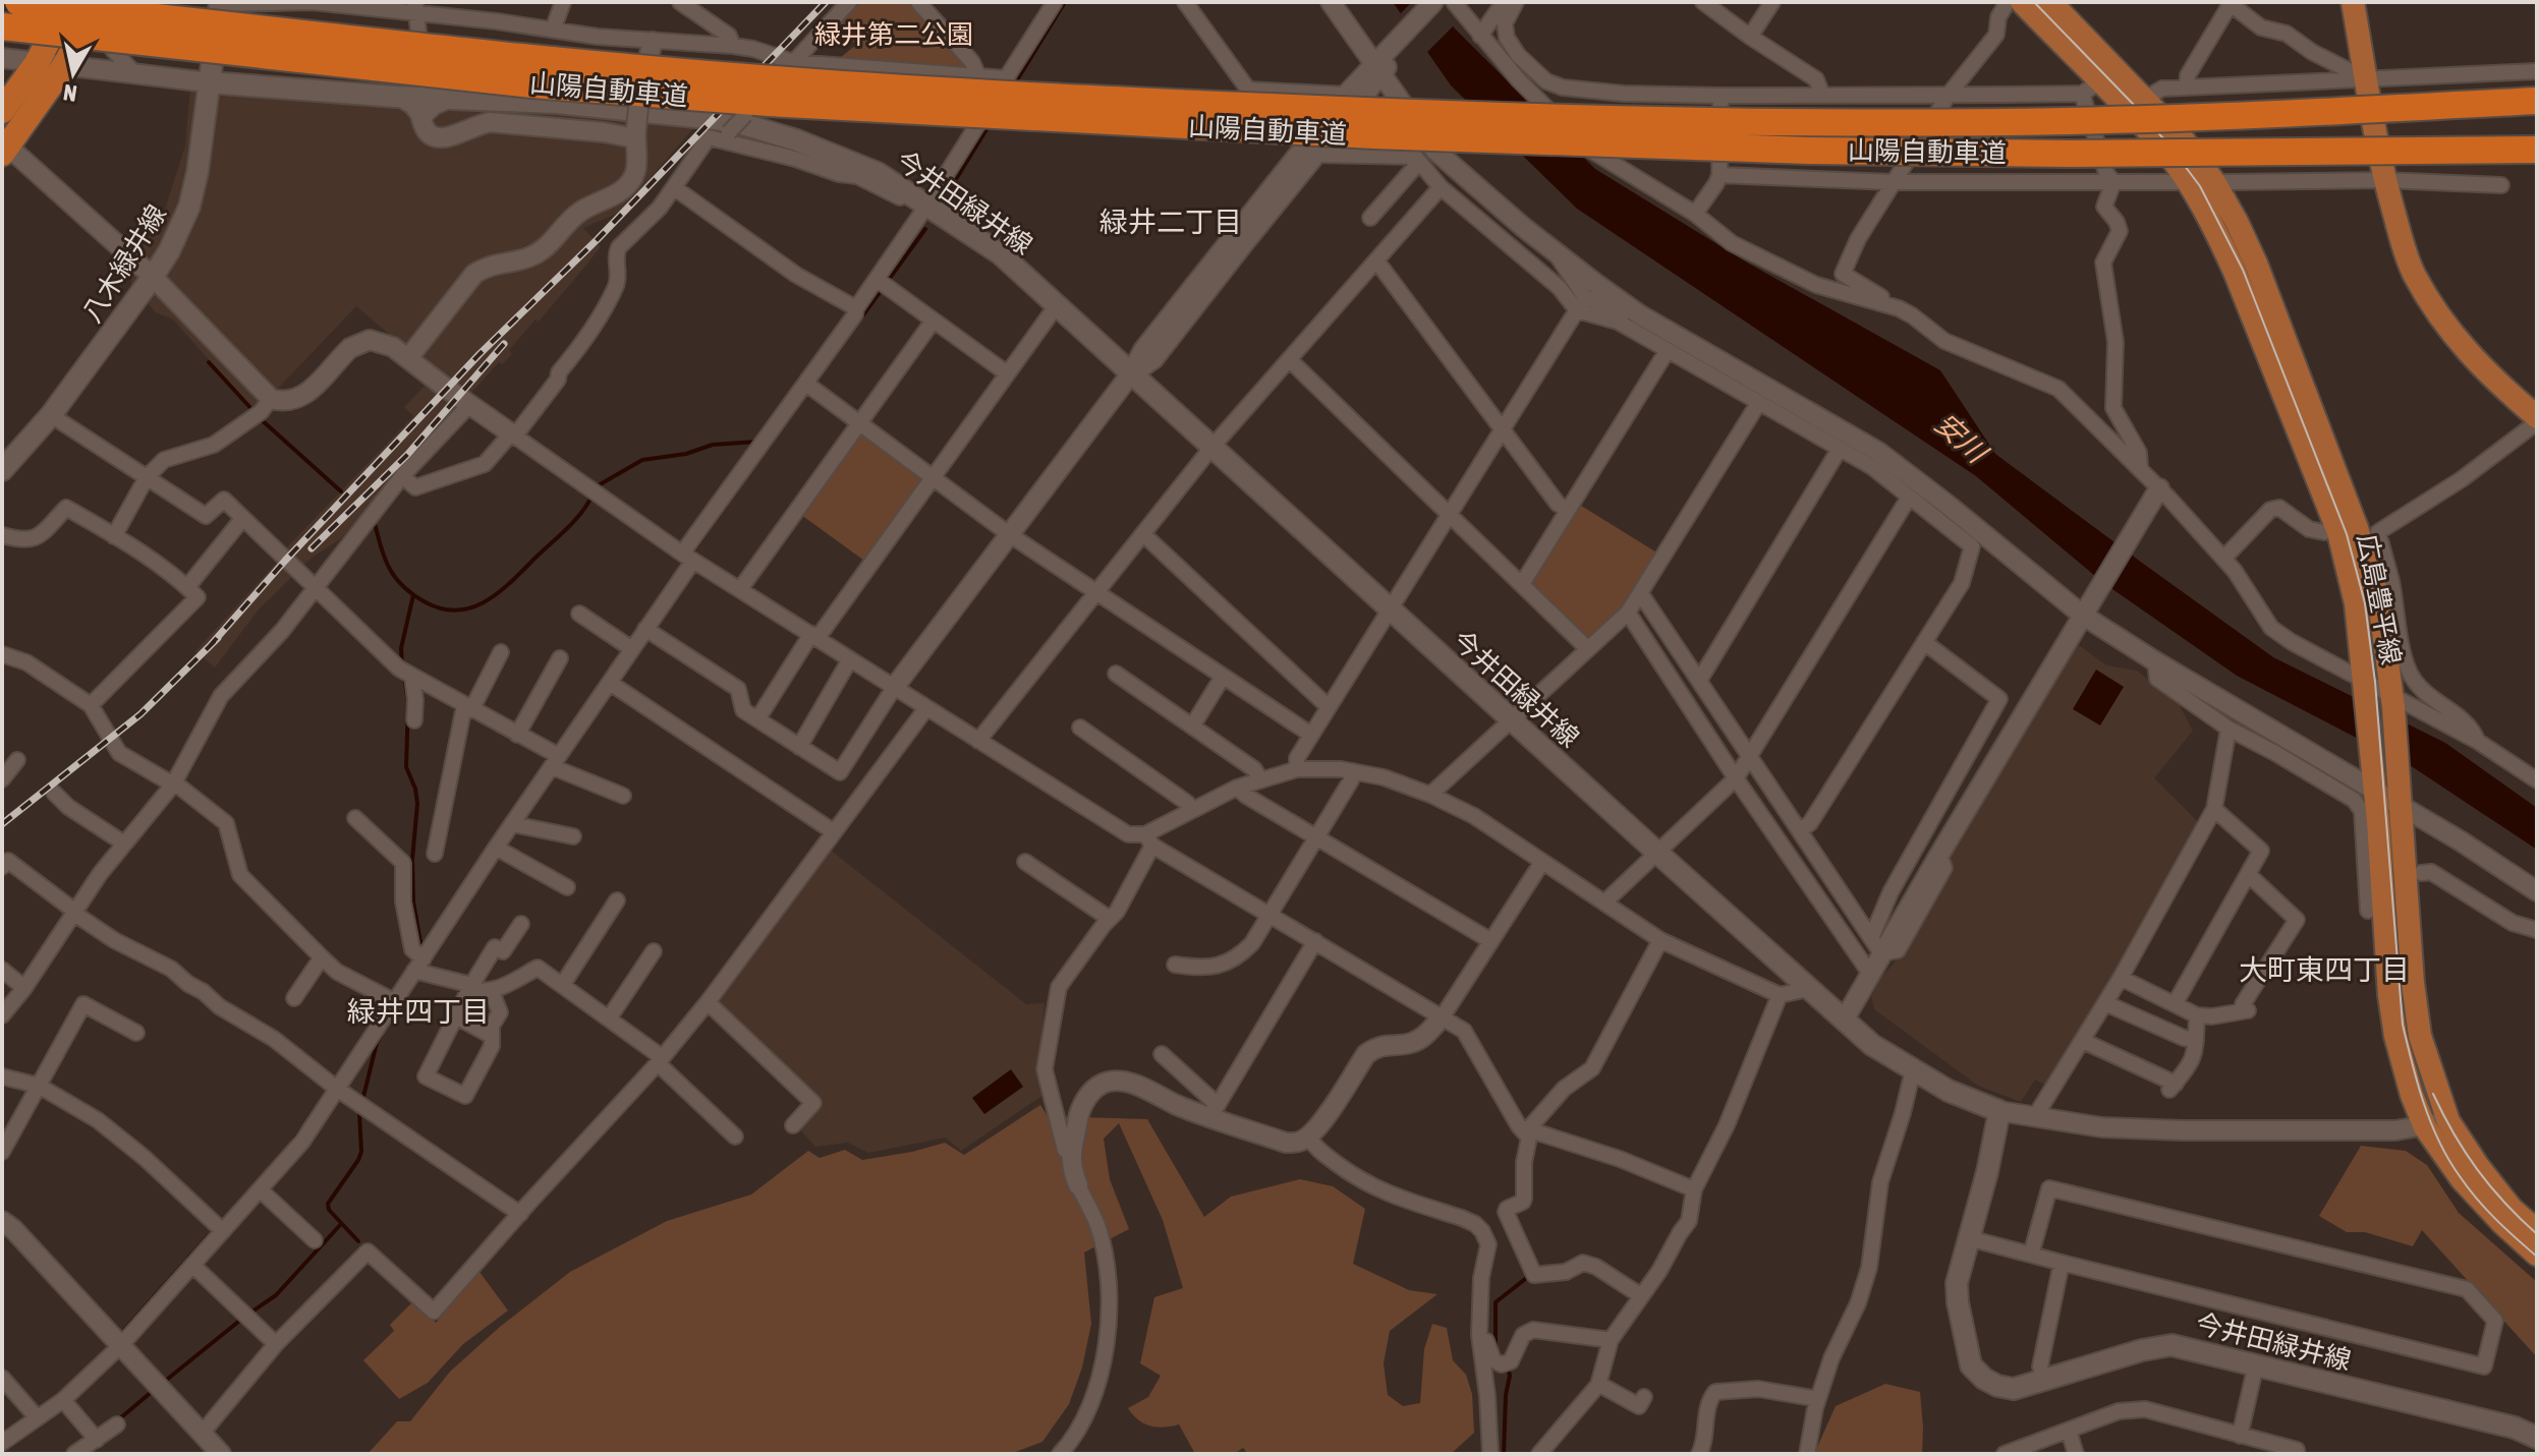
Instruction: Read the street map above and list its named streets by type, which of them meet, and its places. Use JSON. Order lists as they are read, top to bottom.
{
  "streets": {
    "highway": ["山陽自動車道"],
    "main road": ["今井田緑井線", "八木緑井線", "広島豊平線"]
  },
  "crossings": [
    ["今井田緑井線", "八木緑井線"]
  ],
  "districts": ["緑井二丁目", "大町東四丁目", "緑井四丁目"],
  "water": ["安川"],
  "parks": ["緑井第二公園"],
  "north": "bottom"
}
